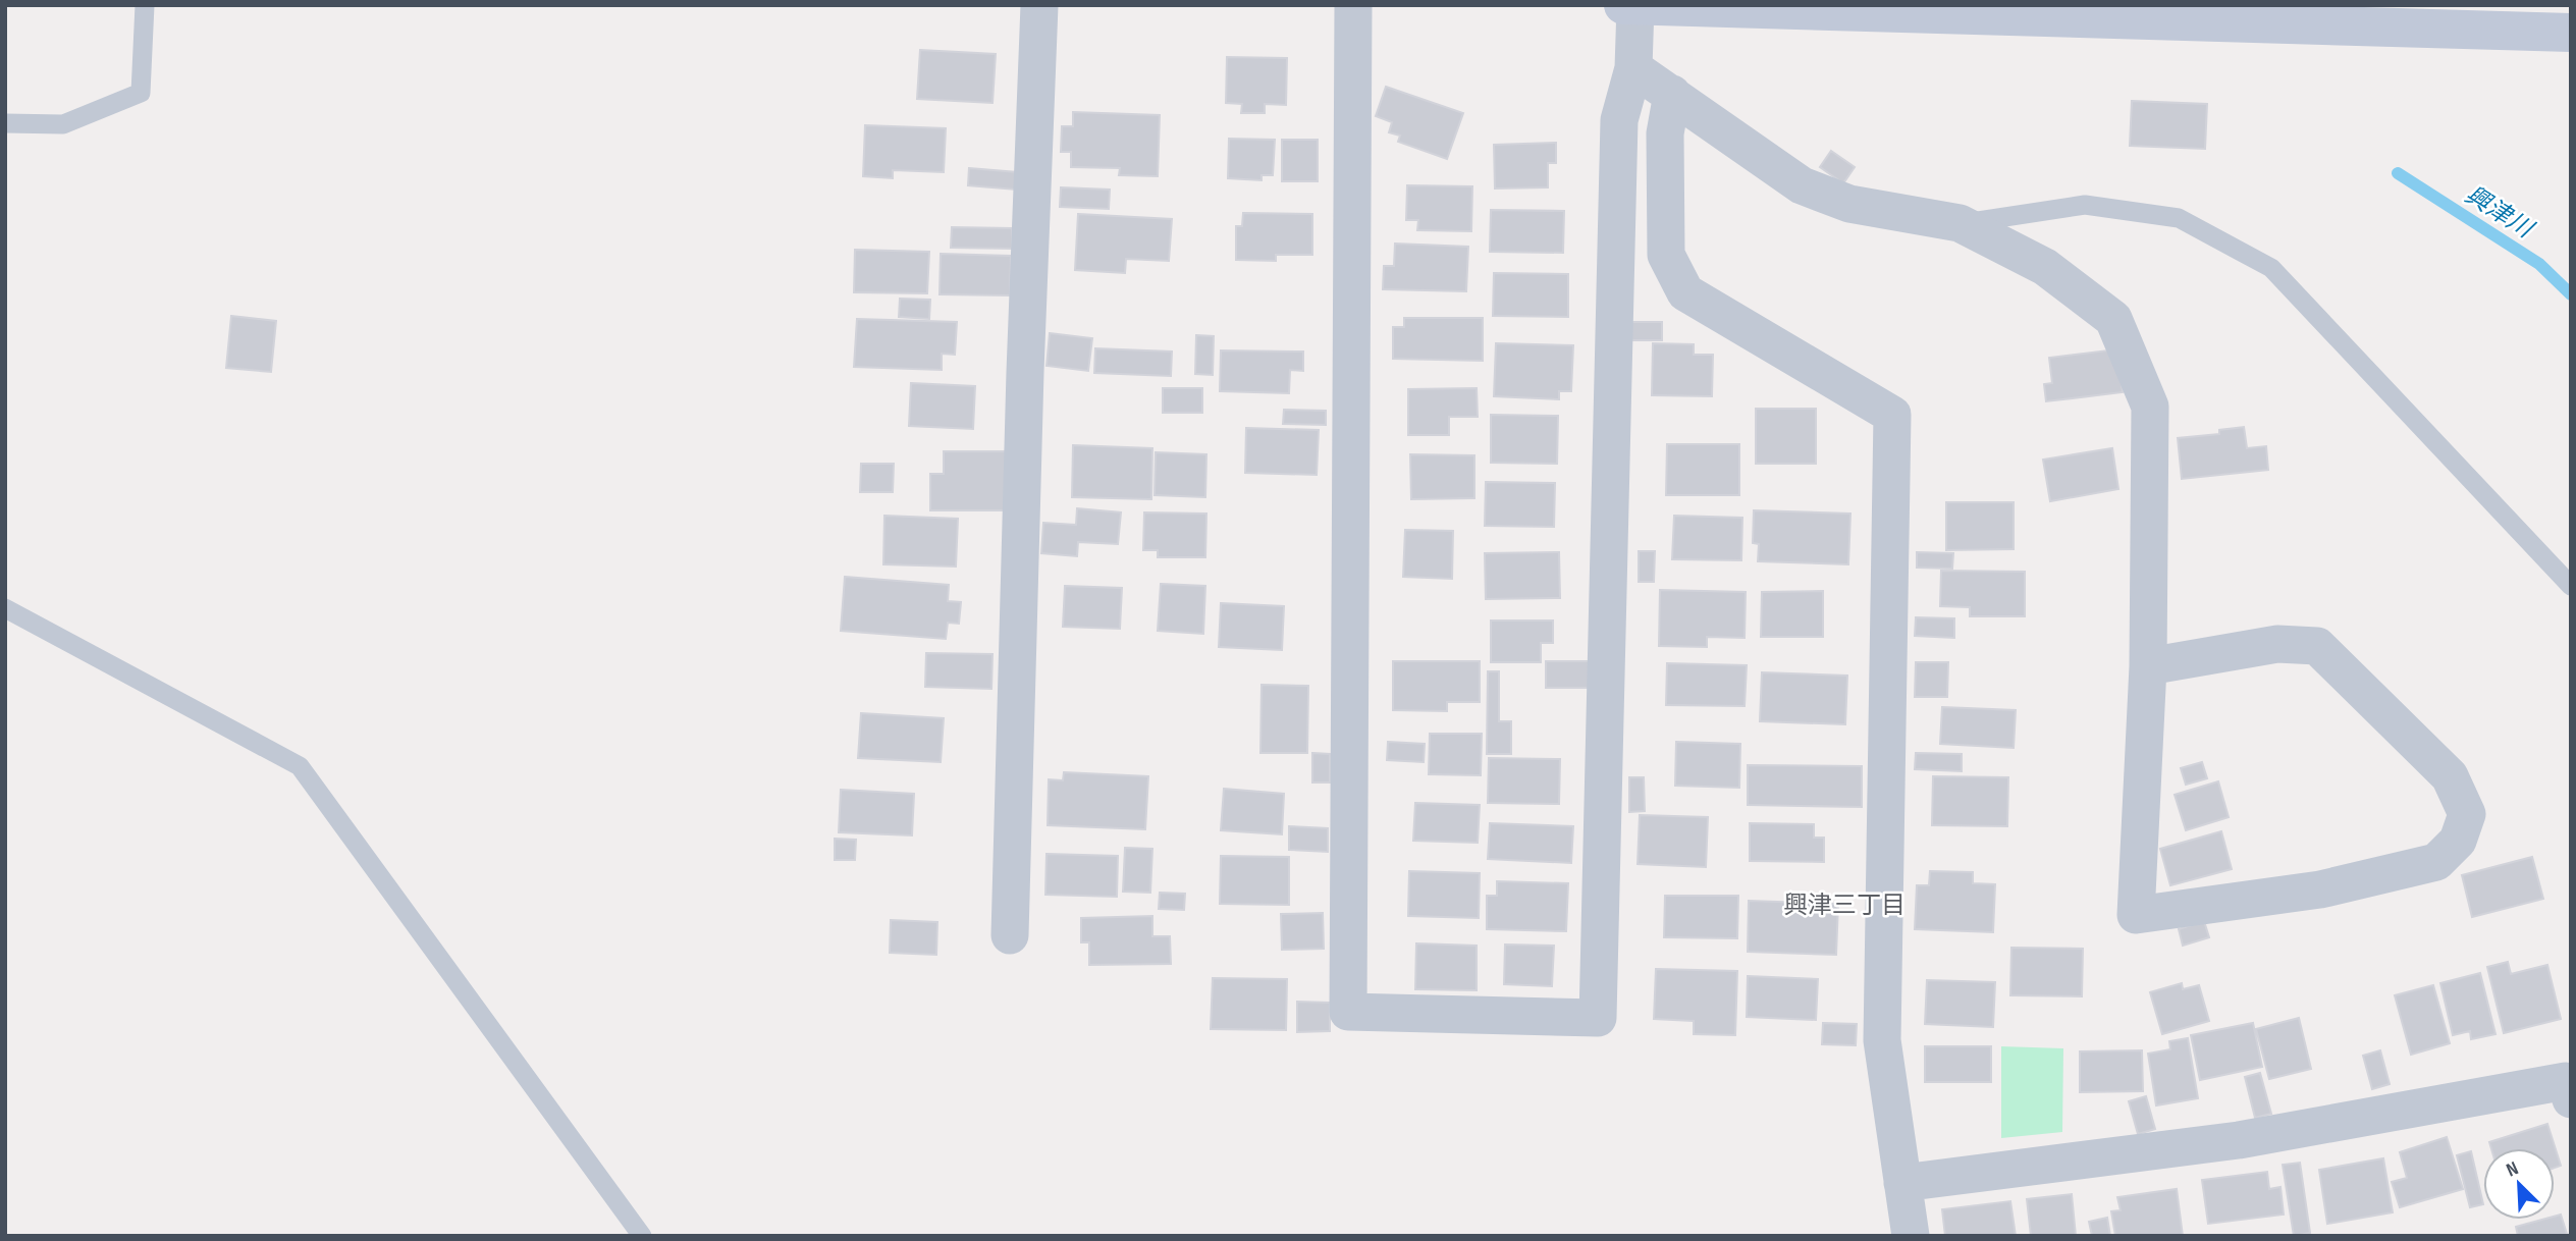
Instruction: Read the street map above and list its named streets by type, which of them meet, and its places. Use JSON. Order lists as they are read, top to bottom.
{
  "districts": ["興津三丁目"],
  "water": ["興津川"],
  "north": "top left"
}
